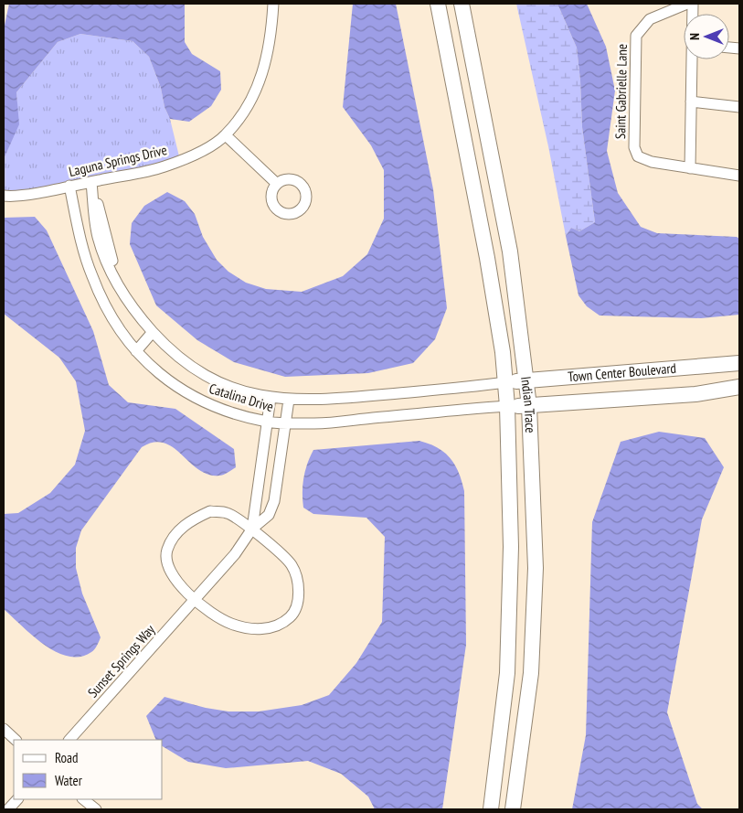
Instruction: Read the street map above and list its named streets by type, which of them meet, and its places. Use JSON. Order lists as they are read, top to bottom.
{
  "streets": {
    "main road": ["Town Center Boulevard", "Indian Trace"],
    "street": [
      "Saint Gabrielle Lane",
      "Laguna Springs Drive",
      "Catalina Drive",
      "Sunset Springs Way"
    ]
  },
  "crossings": [
    ["Laguna Springs Drive", "Catalina Drive"],
    ["Town Center Boulevard", "Catalina Drive"],
    ["Town Center Boulevard", "Indian Trace"],
    ["Catalina Drive", "Indian Trace"],
    ["Catalina Drive", "Sunset Springs Way"]
  ],
  "legend": ["Road", "Water"],
  "north": "left"
}
